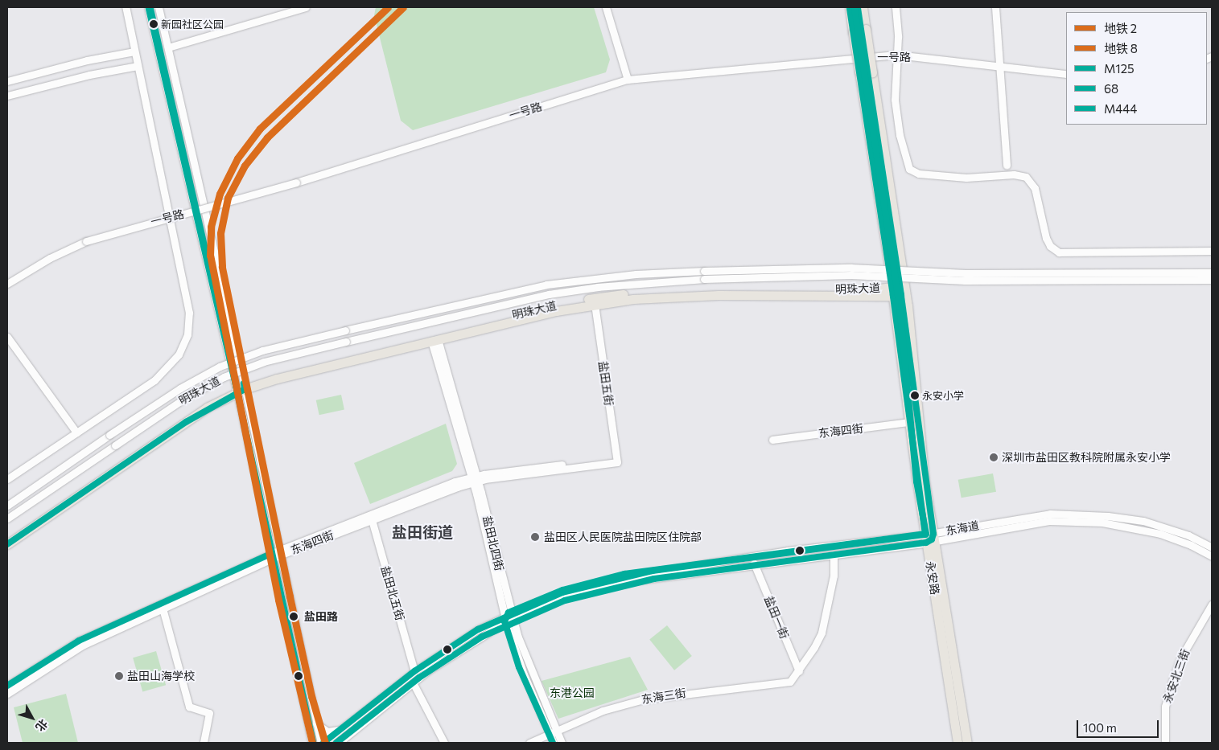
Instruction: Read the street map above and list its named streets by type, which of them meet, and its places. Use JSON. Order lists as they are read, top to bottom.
{
  "streets": {
    "main road": ["明珠大道", "永安路"],
    "street": [
      "一号路",
      "盐田五街",
      "东海四街",
      "东海道",
      "盐田北四街",
      "盐田北五街",
      "盐田一街",
      "永安北三街",
      "东海三街"
    ]
  },
  "crossings": [
    ["明珠大道", "盐田五街"],
    ["明珠大道", "盐田北四街"],
    ["明珠大道", "永安路"],
    ["盐田五街", "东海四街"],
    ["东海四街", "盐田北四街"],
    ["东海四街", "永安路"],
    ["东海四街", "盐田北五街"],
    ["东海道", "盐田北四街"],
    ["东海道", "永安路"],
    ["东海道", "盐田北五街"],
    ["东海道", "盐田一街"],
    ["盐田北四街", "东海三街"],
    ["盐田一街", "东海三街"]
  ],
  "districts": ["盐田街道"],
  "parks": ["东港公园"],
  "places": [
    "新园社区公园",
    "永安小学",
    "深圳市盐田区教科院附属永安小学",
    "盐田区人民医院盐田院区住院部",
    "盐田路",
    "盐田山海学校"
  ],
  "lines": [
    "metro line 2",
    "metro line 8",
    "transit line M125",
    "transit line 68",
    "transit line M444"
  ],
  "legend": [
    "地铁 2",
    "地铁 8",
    "M125",
    "68",
    "M444"
  ],
  "scale_bar": "100 m",
  "north": "bottom right"
}
